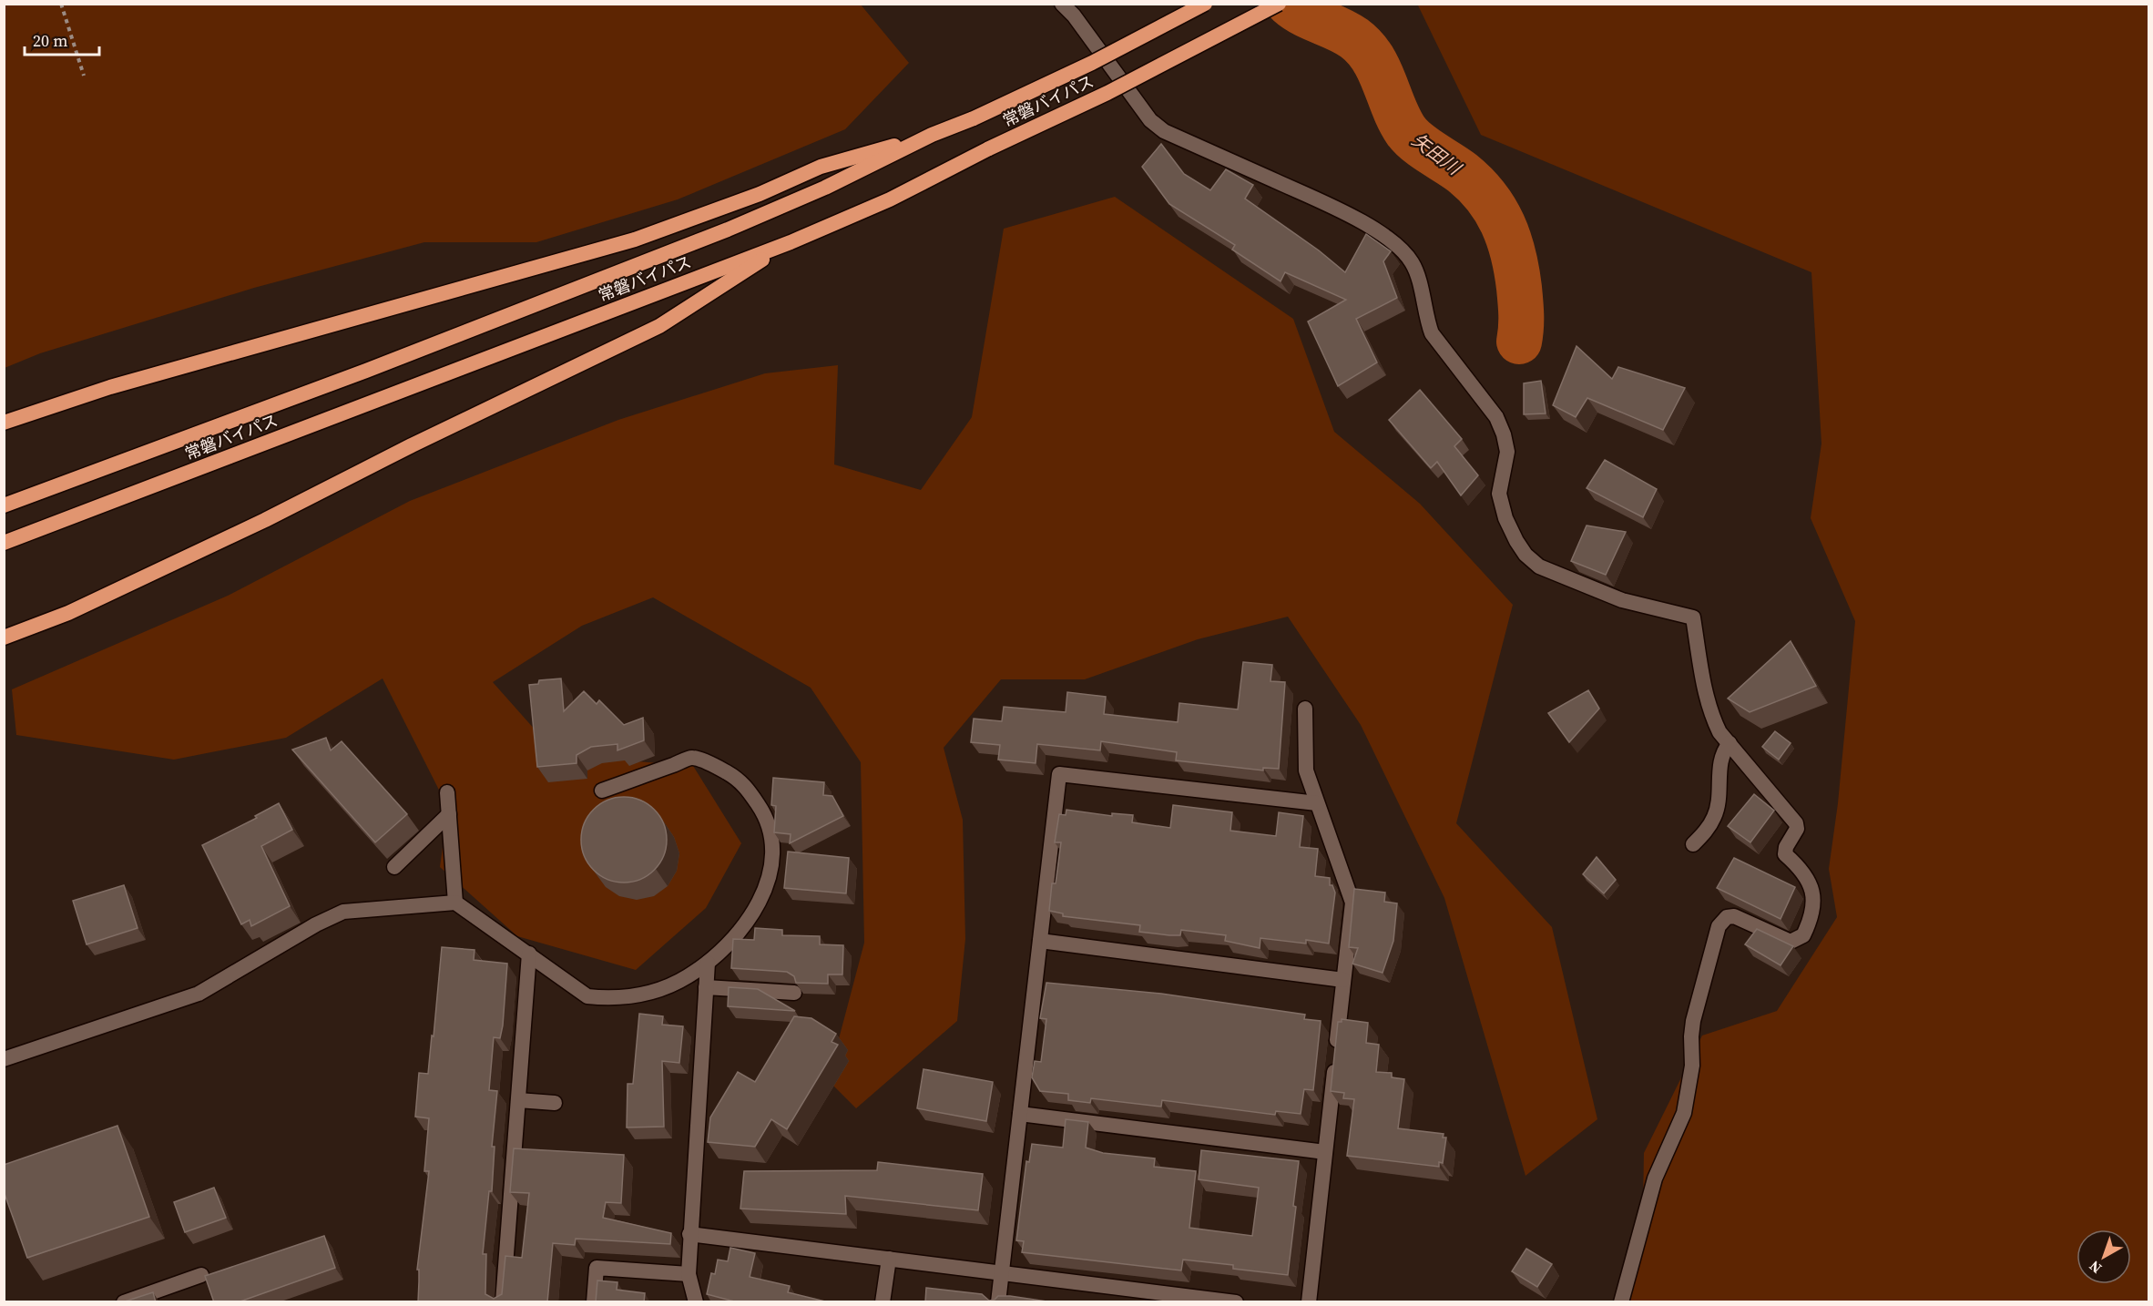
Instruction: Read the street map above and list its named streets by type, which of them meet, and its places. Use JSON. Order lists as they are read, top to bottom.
{
  "streets": {
    "highway": ["常磐バイパス"]
  },
  "water": ["矢田川"],
  "scale_bar": "20 m",
  "north": "bottom left"
}
